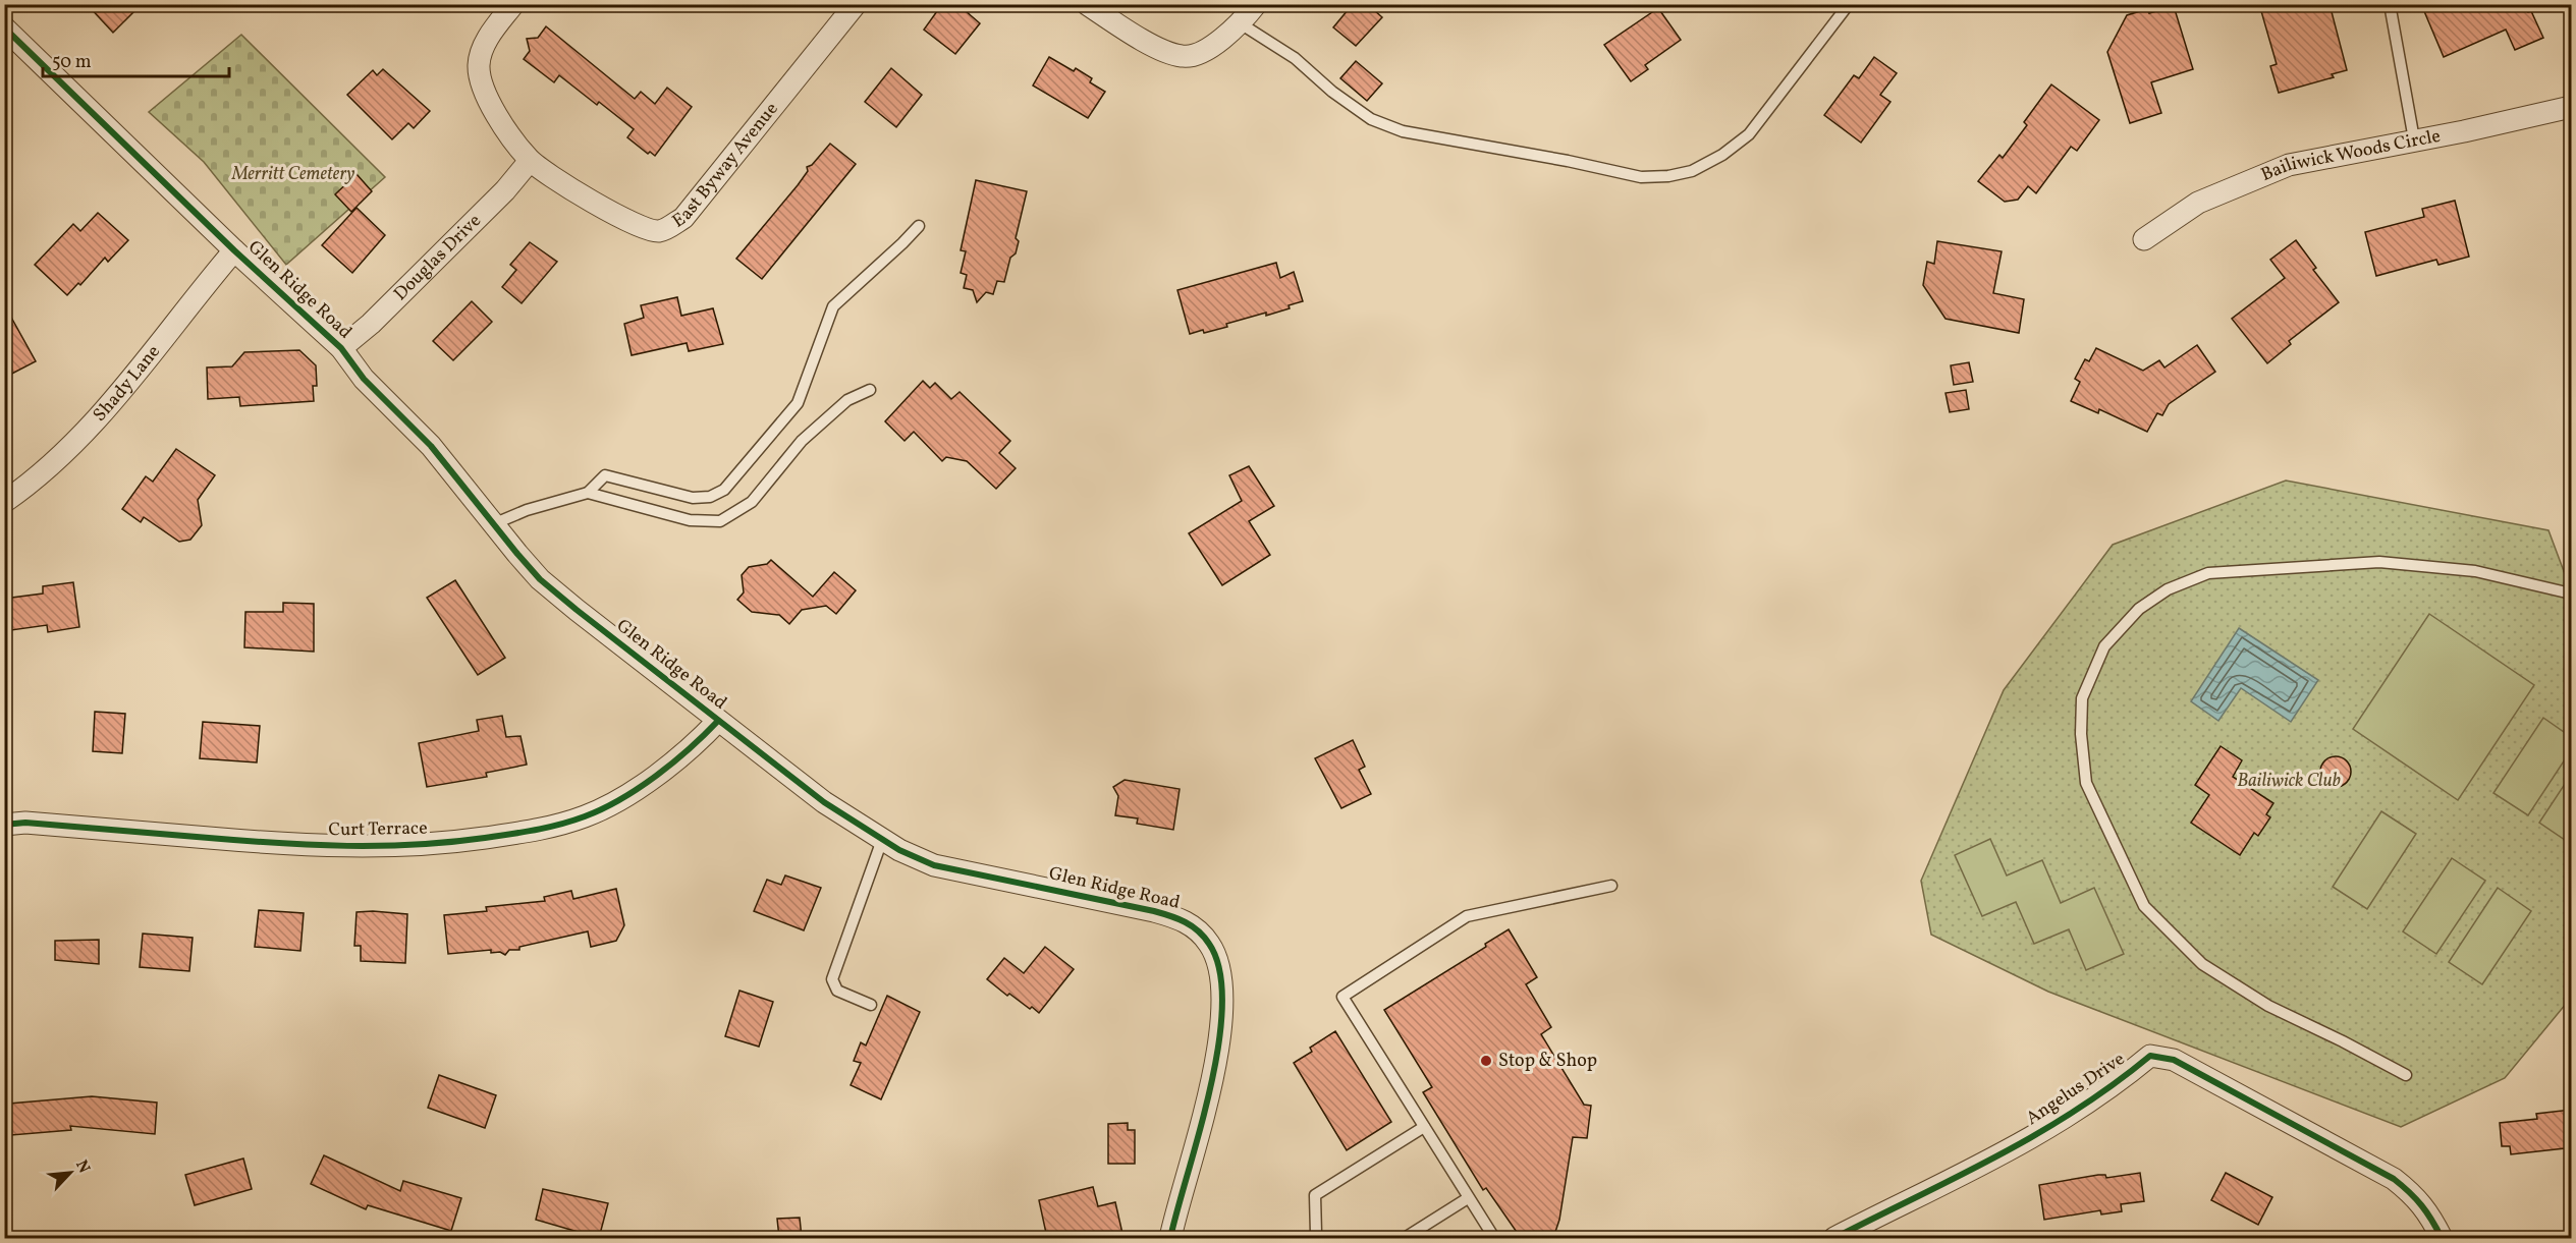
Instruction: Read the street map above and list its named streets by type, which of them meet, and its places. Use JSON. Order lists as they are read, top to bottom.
{
  "streets": {
    "street": [
      "Bailiwick Woods Circle",
      "East Byway Avenue",
      "Douglas Drive",
      "Glen Ridge Road",
      "Shady Lane",
      "Curt Terrace",
      "Angelus Drive"
    ]
  },
  "crossings": [
    ["East Byway Avenue", "Douglas Drive"],
    ["Douglas Drive", "Glen Ridge Road"],
    ["Glen Ridge Road", "Shady Lane"],
    ["Glen Ridge Road", "Curt Terrace"]
  ],
  "parks": ["Merritt Cemetery", "Bailiwick Club"],
  "places": ["Stop & Shop"],
  "scale_bar": "50 m",
  "north": "top right"
}
